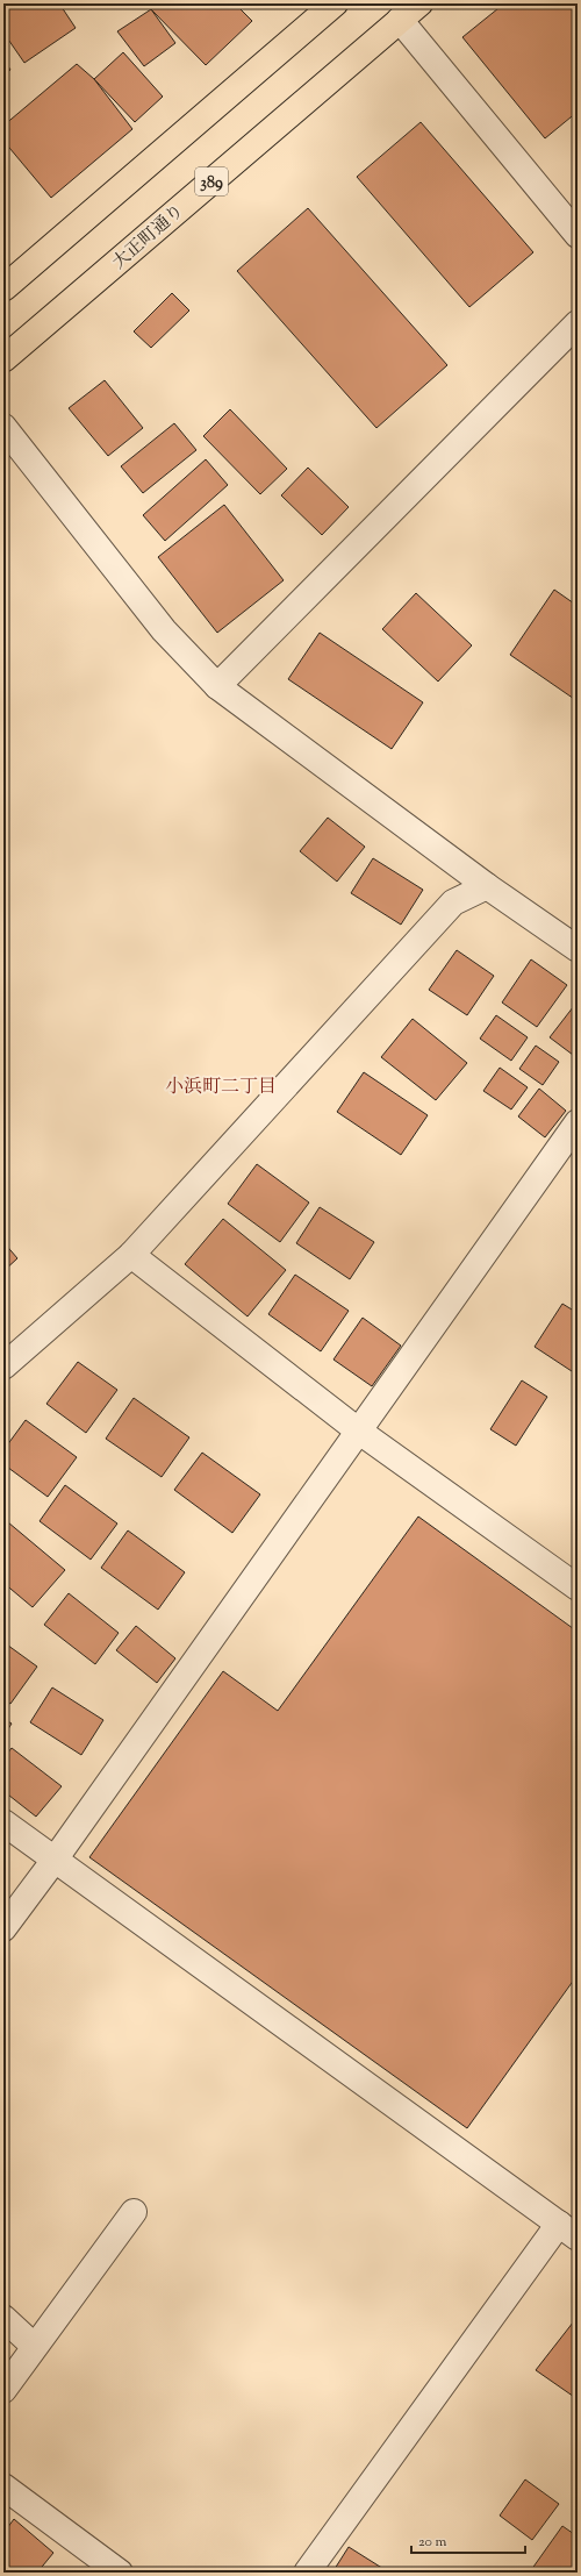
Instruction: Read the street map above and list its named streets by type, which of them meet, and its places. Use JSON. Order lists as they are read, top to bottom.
{
  "streets": {
    "highway": ["389", "大正町通り"]
  },
  "districts": ["小浜町二丁目"],
  "scale_bar": "20 m"
}
